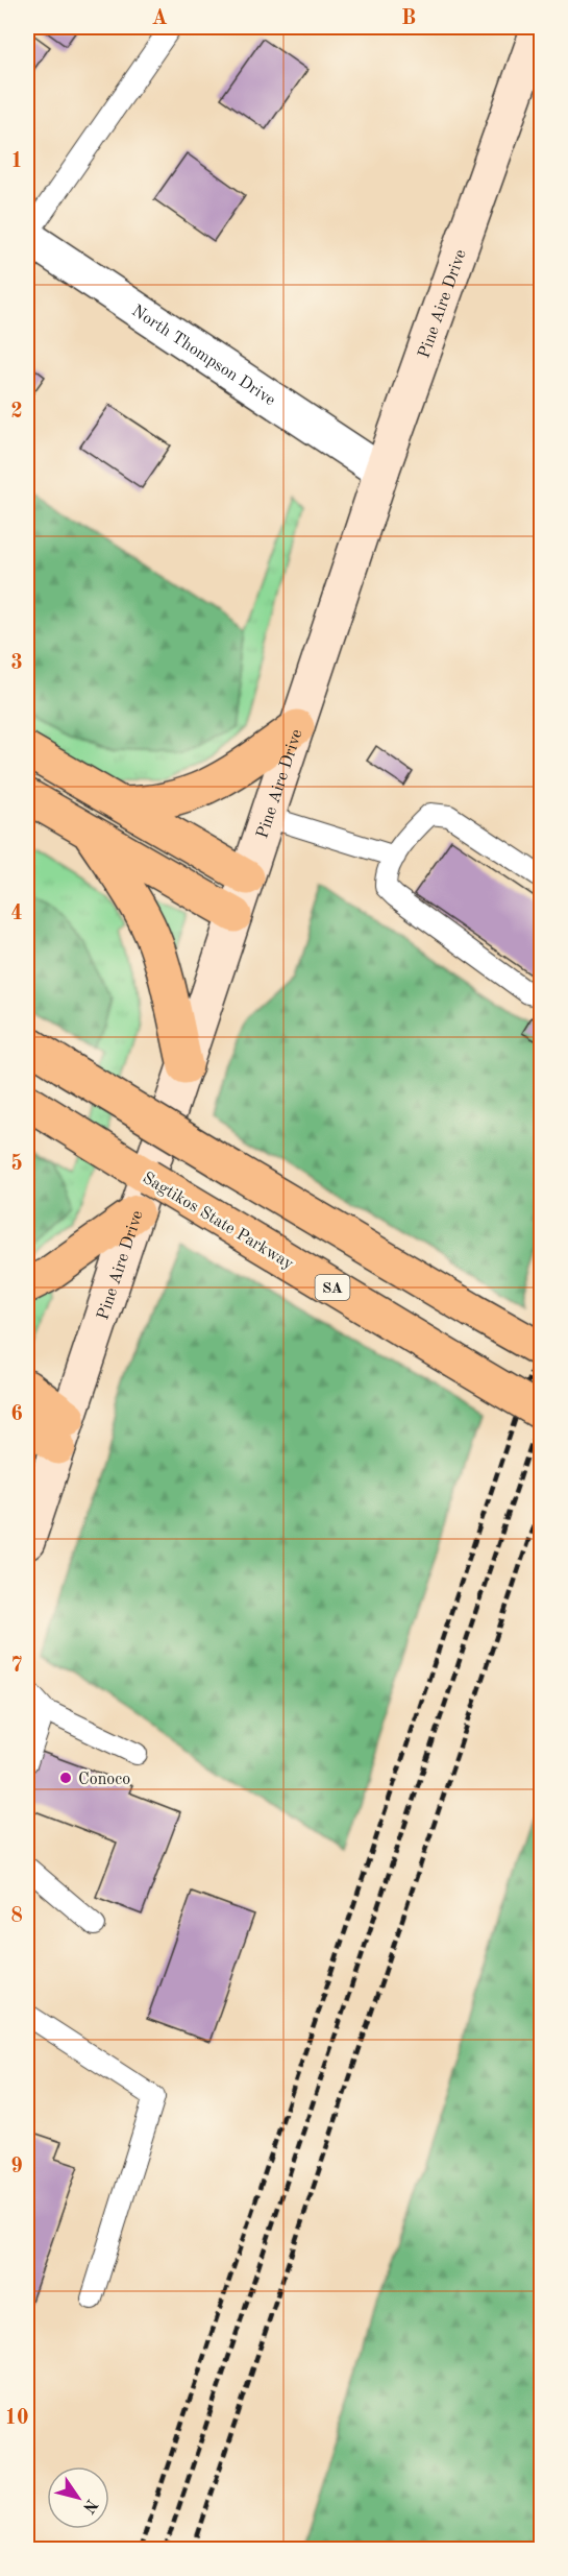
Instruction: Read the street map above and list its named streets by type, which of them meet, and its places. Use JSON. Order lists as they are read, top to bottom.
{
  "streets": {
    "highway": ["Sagtikos State Parkway", "SA"],
    "street": ["Pine Aire Drive", "North Thompson Drive"]
  },
  "crossings": [
    ["Pine Aire Drive", "North Thompson Drive"]
  ],
  "places": ["Conoco"],
  "north": "bottom right",
  "grid": {
    "columns": ["A", "B"],
    "rows": [
      "1",
      "2",
      "3",
      "4",
      "5",
      "6",
      "7",
      "8",
      "9",
      "10"
    ]
  }
}
